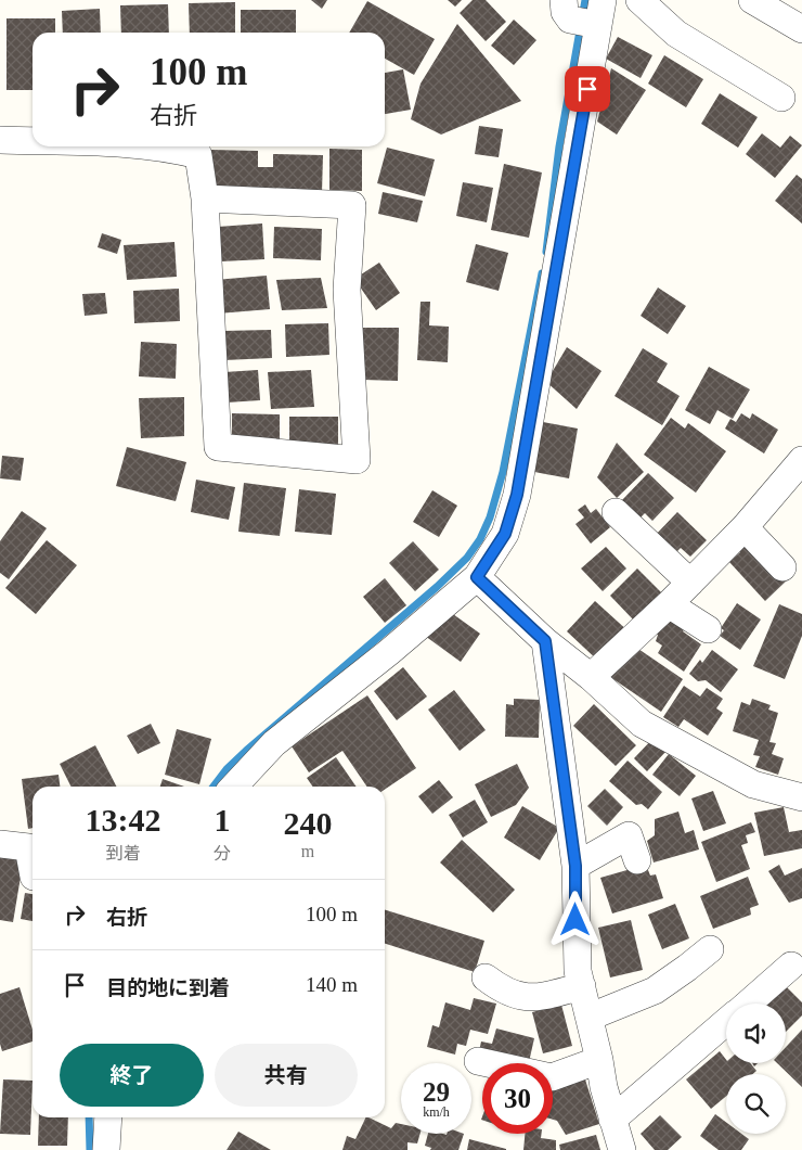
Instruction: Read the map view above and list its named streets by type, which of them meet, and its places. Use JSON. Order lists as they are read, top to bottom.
{
  "page": {
    "turn": ["100 m", "右折"],
    "eta": [
      "13:42",
      "到着",
      "1",
      "分",
      "240",
      "m"
    ],
    "list": [
      {
        "name": "右折",
        "value": "100 m"
      },
      {
        "name": "目的地に到着",
        "value": "140 m"
      }
    ],
    "buttons": ["終了", "共有"],
    "speed": "29 km/h",
    "limit": "30"
  }
}
